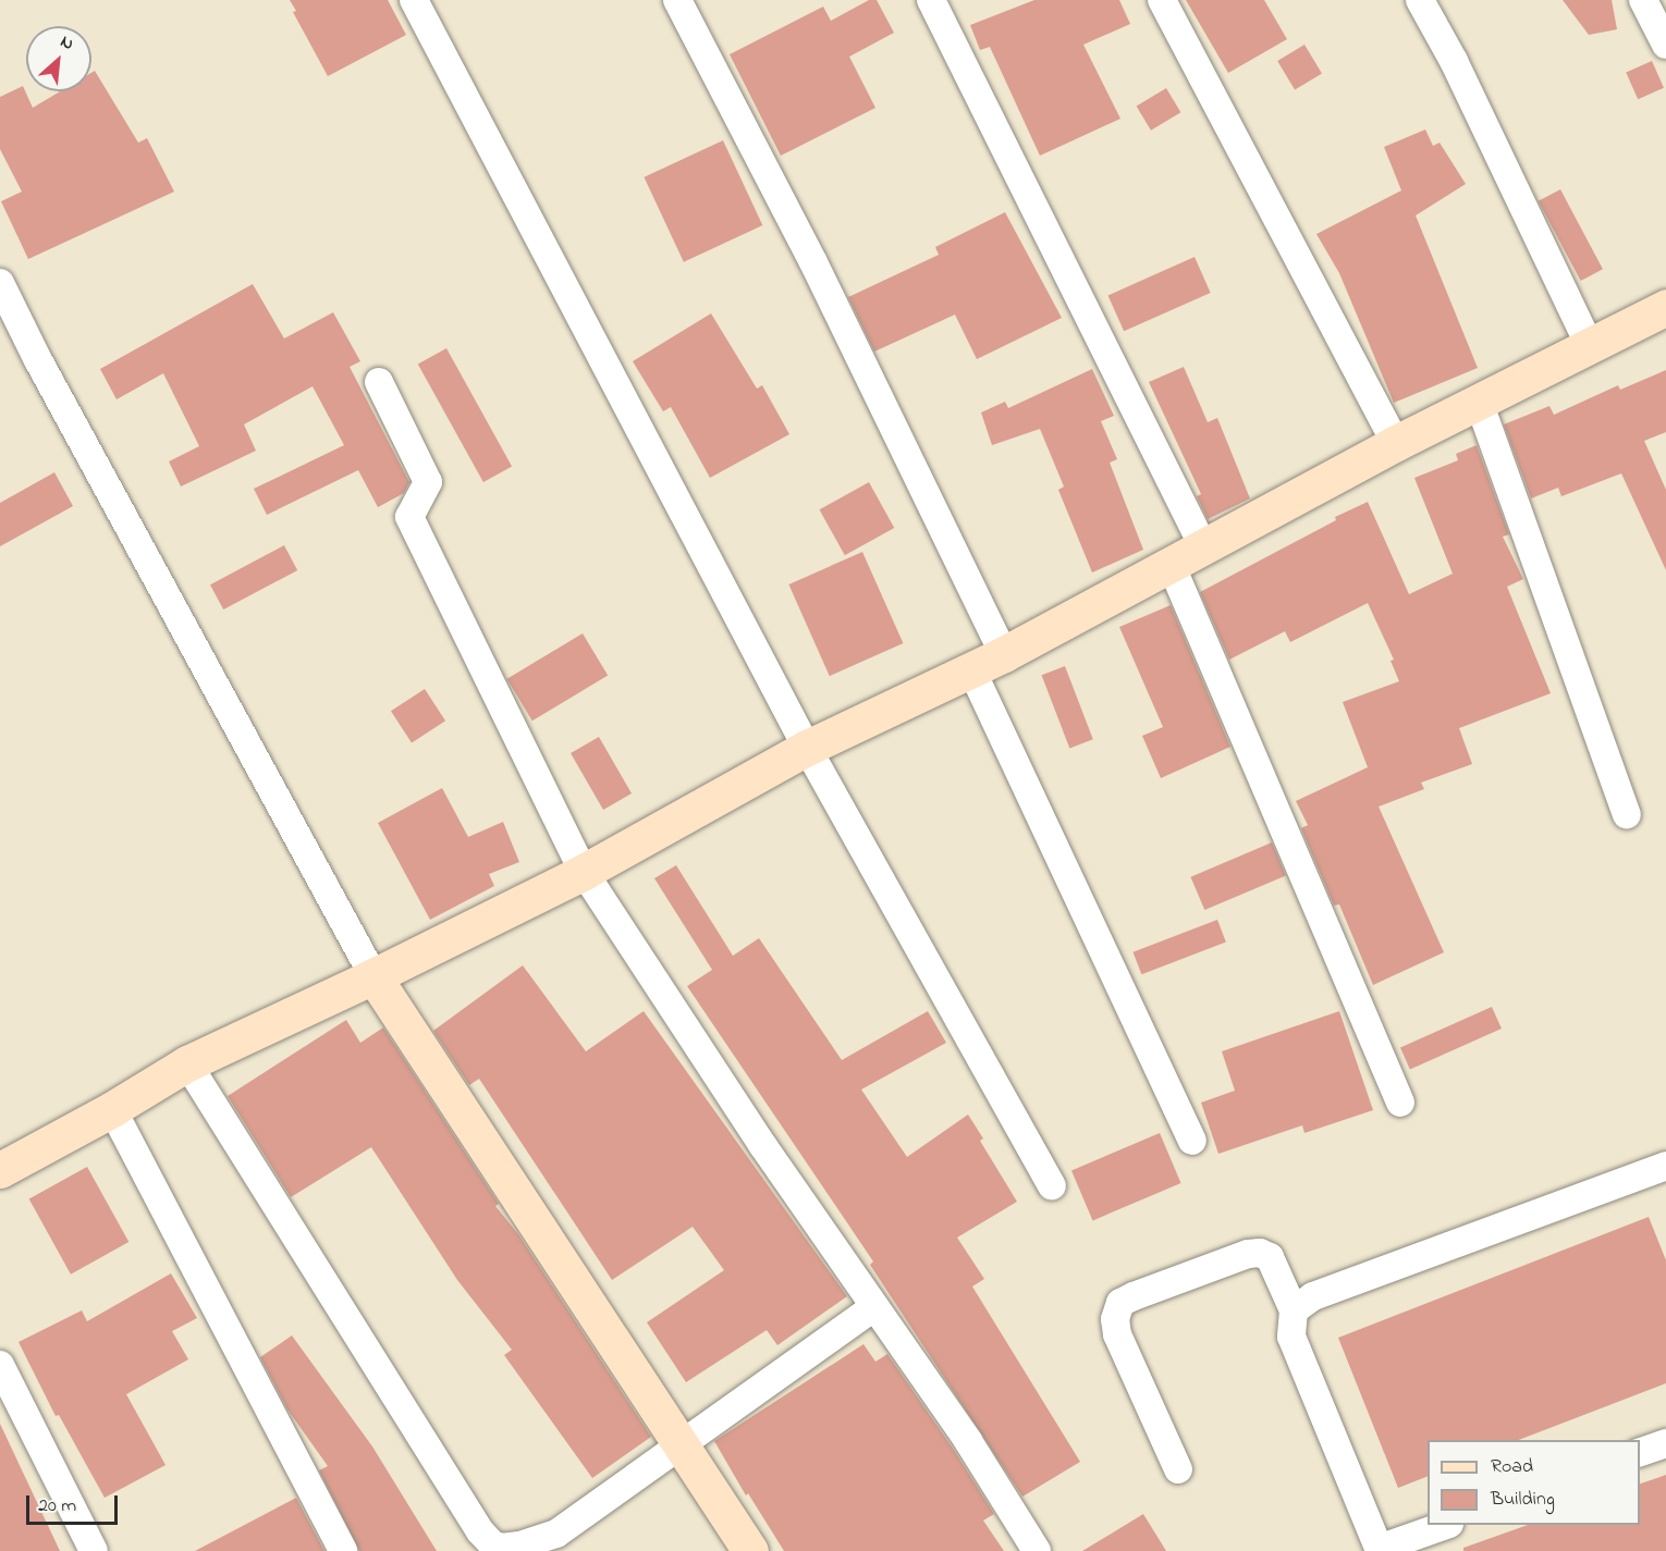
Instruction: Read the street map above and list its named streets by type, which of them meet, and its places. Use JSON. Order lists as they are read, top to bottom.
{
  "legend": ["Road", "Building"],
  "scale_bar": "20 m",
  "north": "top right"
}
